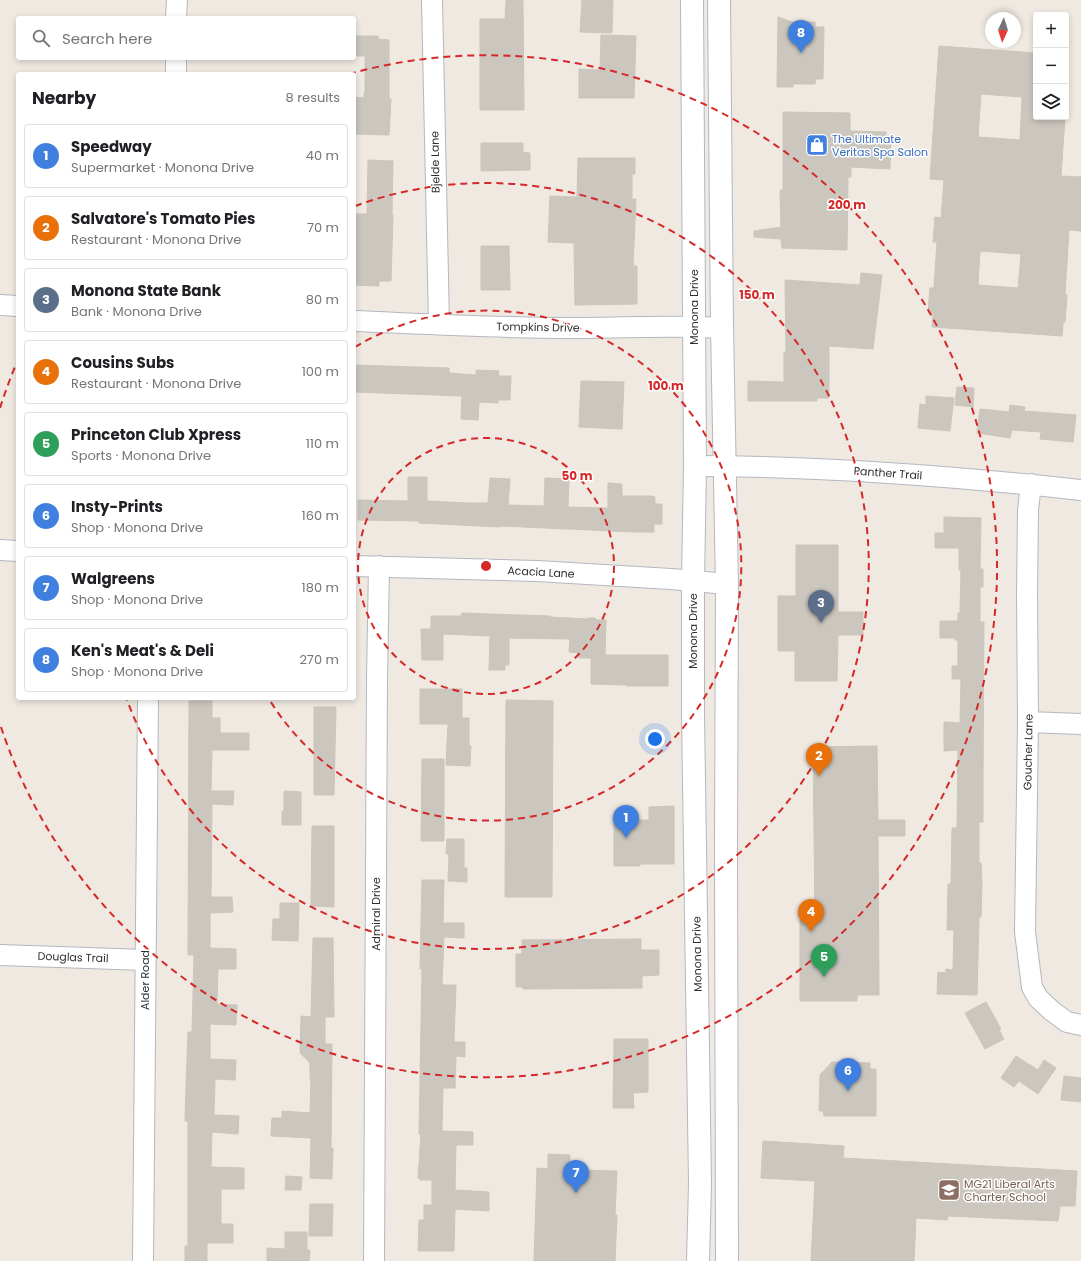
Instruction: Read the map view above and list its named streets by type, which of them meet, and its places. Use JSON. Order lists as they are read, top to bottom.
{
  "streets": {
    "street": [
      "Bjelde Lane",
      "Monona Drive",
      "Tompkins Drive",
      "Panther Trail",
      "Acacia Lane",
      "Goucher Lane",
      "Admiral Drive",
      "Douglas Trail",
      "Alder Road"
    ]
  },
  "crossings": [
    ["Bjelde Lane", "Tompkins Drive"],
    ["Monona Drive", "Tompkins Drive"],
    ["Monona Drive", "Panther Trail"],
    ["Monona Drive", "Acacia Lane"],
    ["Panther Trail", "Goucher Lane"],
    ["Acacia Lane", "Admiral Drive"],
    ["Douglas Trail", "Alder Road"]
  ],
  "places": {
    "shop": ["The Ultimate Veritas Spa Salon"],
    "school or university": ["MG21 Liberal Arts Charter School"]
  },
  "north": "bottom",
  "page": {
    "map_buttons": ["+", "−"],
    "search": "Search here",
    "pins": [
      "8",
      "3",
      "2",
      "1",
      "4",
      "5",
      "6",
      "7"
    ],
    "heading": ["Nearby", "8 results"],
    "list": [
      {
        "mark": "1",
        "name": "Speedway",
        "note": "Supermarket · Monona Drive",
        "value": "40 m"
      },
      {
        "mark": "2",
        "name": "Salvatore's Tomato Pies",
        "note": "Restaurant · Monona Drive",
        "value": "70 m"
      },
      {
        "mark": "3",
        "name": "Monona State Bank",
        "note": "Bank · Monona Drive",
        "value": "80 m"
      },
      {
        "mark": "4",
        "name": "Cousins Subs",
        "note": "Restaurant · Monona Drive",
        "value": "100 m"
      },
      {
        "mark": "5",
        "name": "Princeton Club Xpress",
        "note": "Sports · Monona Drive",
        "value": "110 m"
      },
      {
        "mark": "6",
        "name": "Insty-Prints",
        "note": "Shop · Monona Drive",
        "value": "160 m"
      },
      {
        "mark": "7",
        "name": "Walgreens",
        "note": "Shop · Monona Drive",
        "value": "180 m"
      },
      {
        "mark": "8",
        "name": "Ken's Meat's & Deli",
        "note": "Shop · Monona Drive",
        "value": "270 m"
      }
    ]
  },
  "rings": [
    "200 m",
    "150 m",
    "100 m",
    "50 m"
  ]
}
